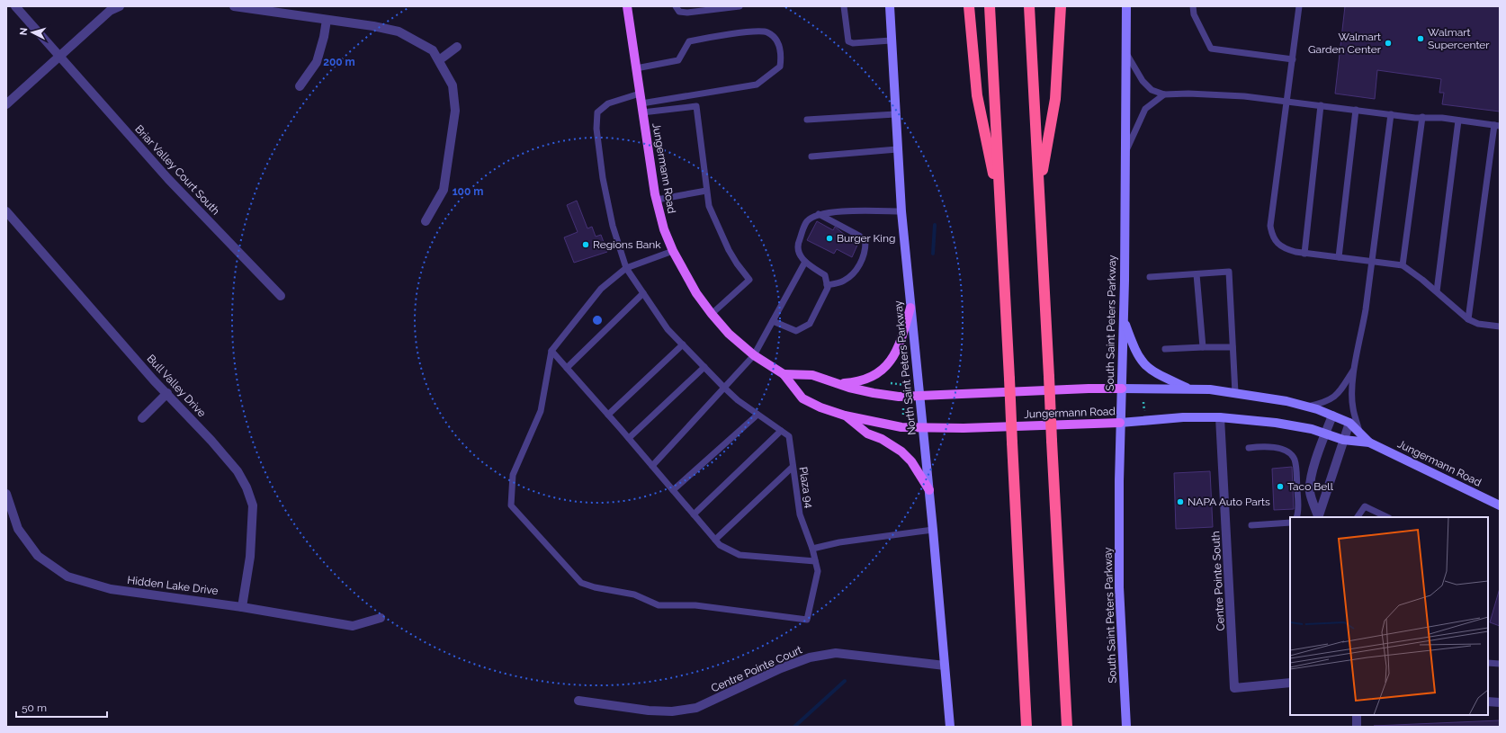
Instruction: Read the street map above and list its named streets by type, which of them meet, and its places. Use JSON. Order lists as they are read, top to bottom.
{
  "streets": {
    "main road": ["Jungermann Road", "South Saint Peters Parkway", "North Saint Peters Parkway"],
    "street": [
      "Briar Valley Court South",
      "Bull Valley Drive",
      "Centre Pointe South",
      "Hidden Lake Drive",
      "Centre Pointe Court"
    ],
    "lane": ["Plaza 94"]
  },
  "crossings": [
    ["Jungermann Road", "South Saint Peters Parkway"],
    ["Jungermann Road", "North Saint Peters Parkway"],
    ["Jungermann Road", "Plaza 94"],
    ["Jungermann Road", "Centre Pointe South"],
    ["North Saint Peters Parkway", "Centre Pointe Court"],
    ["Bull Valley Drive", "Hidden Lake Drive"]
  ],
  "places": [
    "Walmart Supercenter",
    "Walmart Garden Center",
    "Burger King",
    "Regions Bank",
    "Taco Bell",
    "NAPA Auto Parts"
  ],
  "scale_bar": "50 m",
  "north": "left",
  "rings": ["200 m", "100 m"]
}
